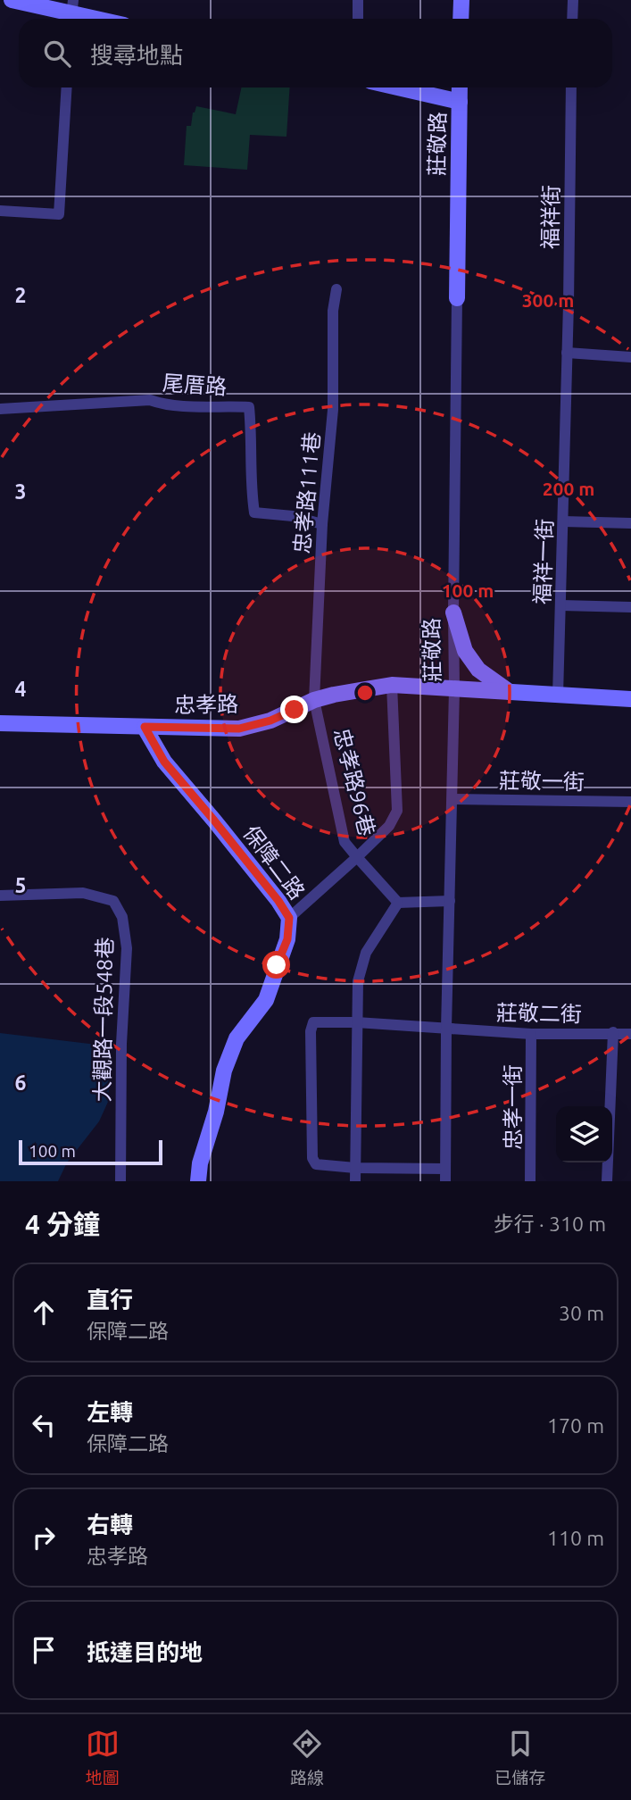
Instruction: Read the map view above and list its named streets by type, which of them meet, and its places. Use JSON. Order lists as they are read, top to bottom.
{
  "streets": {
    "street": [
      "莊敬路",
      "福祥街",
      "尾厝路",
      "忠孝路111巷",
      "福祥一街",
      "忠孝路",
      "莊敬一街",
      "忠孝路96巷",
      "保障二路",
      "莊敬二街",
      "大觀路一段548巷",
      "忠孝一街"
    ]
  },
  "crossings": [
    ["莊敬路", "忠孝路"],
    ["莊敬路", "莊敬一街"],
    ["莊敬路", "莊敬二街"],
    ["福祥街", "福祥一街"],
    ["尾厝路", "忠孝路111巷"],
    ["忠孝路111巷", "忠孝路"],
    ["忠孝路111巷", "忠孝路96巷"],
    ["福祥一街", "忠孝路"],
    ["忠孝路", "忠孝路96巷"],
    ["忠孝路", "保障二路"],
    ["忠孝路96巷", "保障二路"],
    ["莊敬二街", "忠孝一街"]
  ],
  "scale_bar": "100 m",
  "page": {
    "search": "搜尋地點",
    "scale": "100 m",
    "heading": ["4 分鐘", "步行 · 310 m"],
    "list": [
      ["直行", "保障二路", "30 m"],
      ["左轉", "保障二路", "170 m"],
      ["右轉", "忠孝路", "110 m"],
      "抵達目的地"
    ],
    "nav": ["地圖", "路線", "已儲存"]
  },
  "grid": {
    "rows": [
      "2",
      "3",
      "4",
      "5",
      "6"
    ]
  },
  "rings": ["300 m", "200 m", "100 m"]
}
